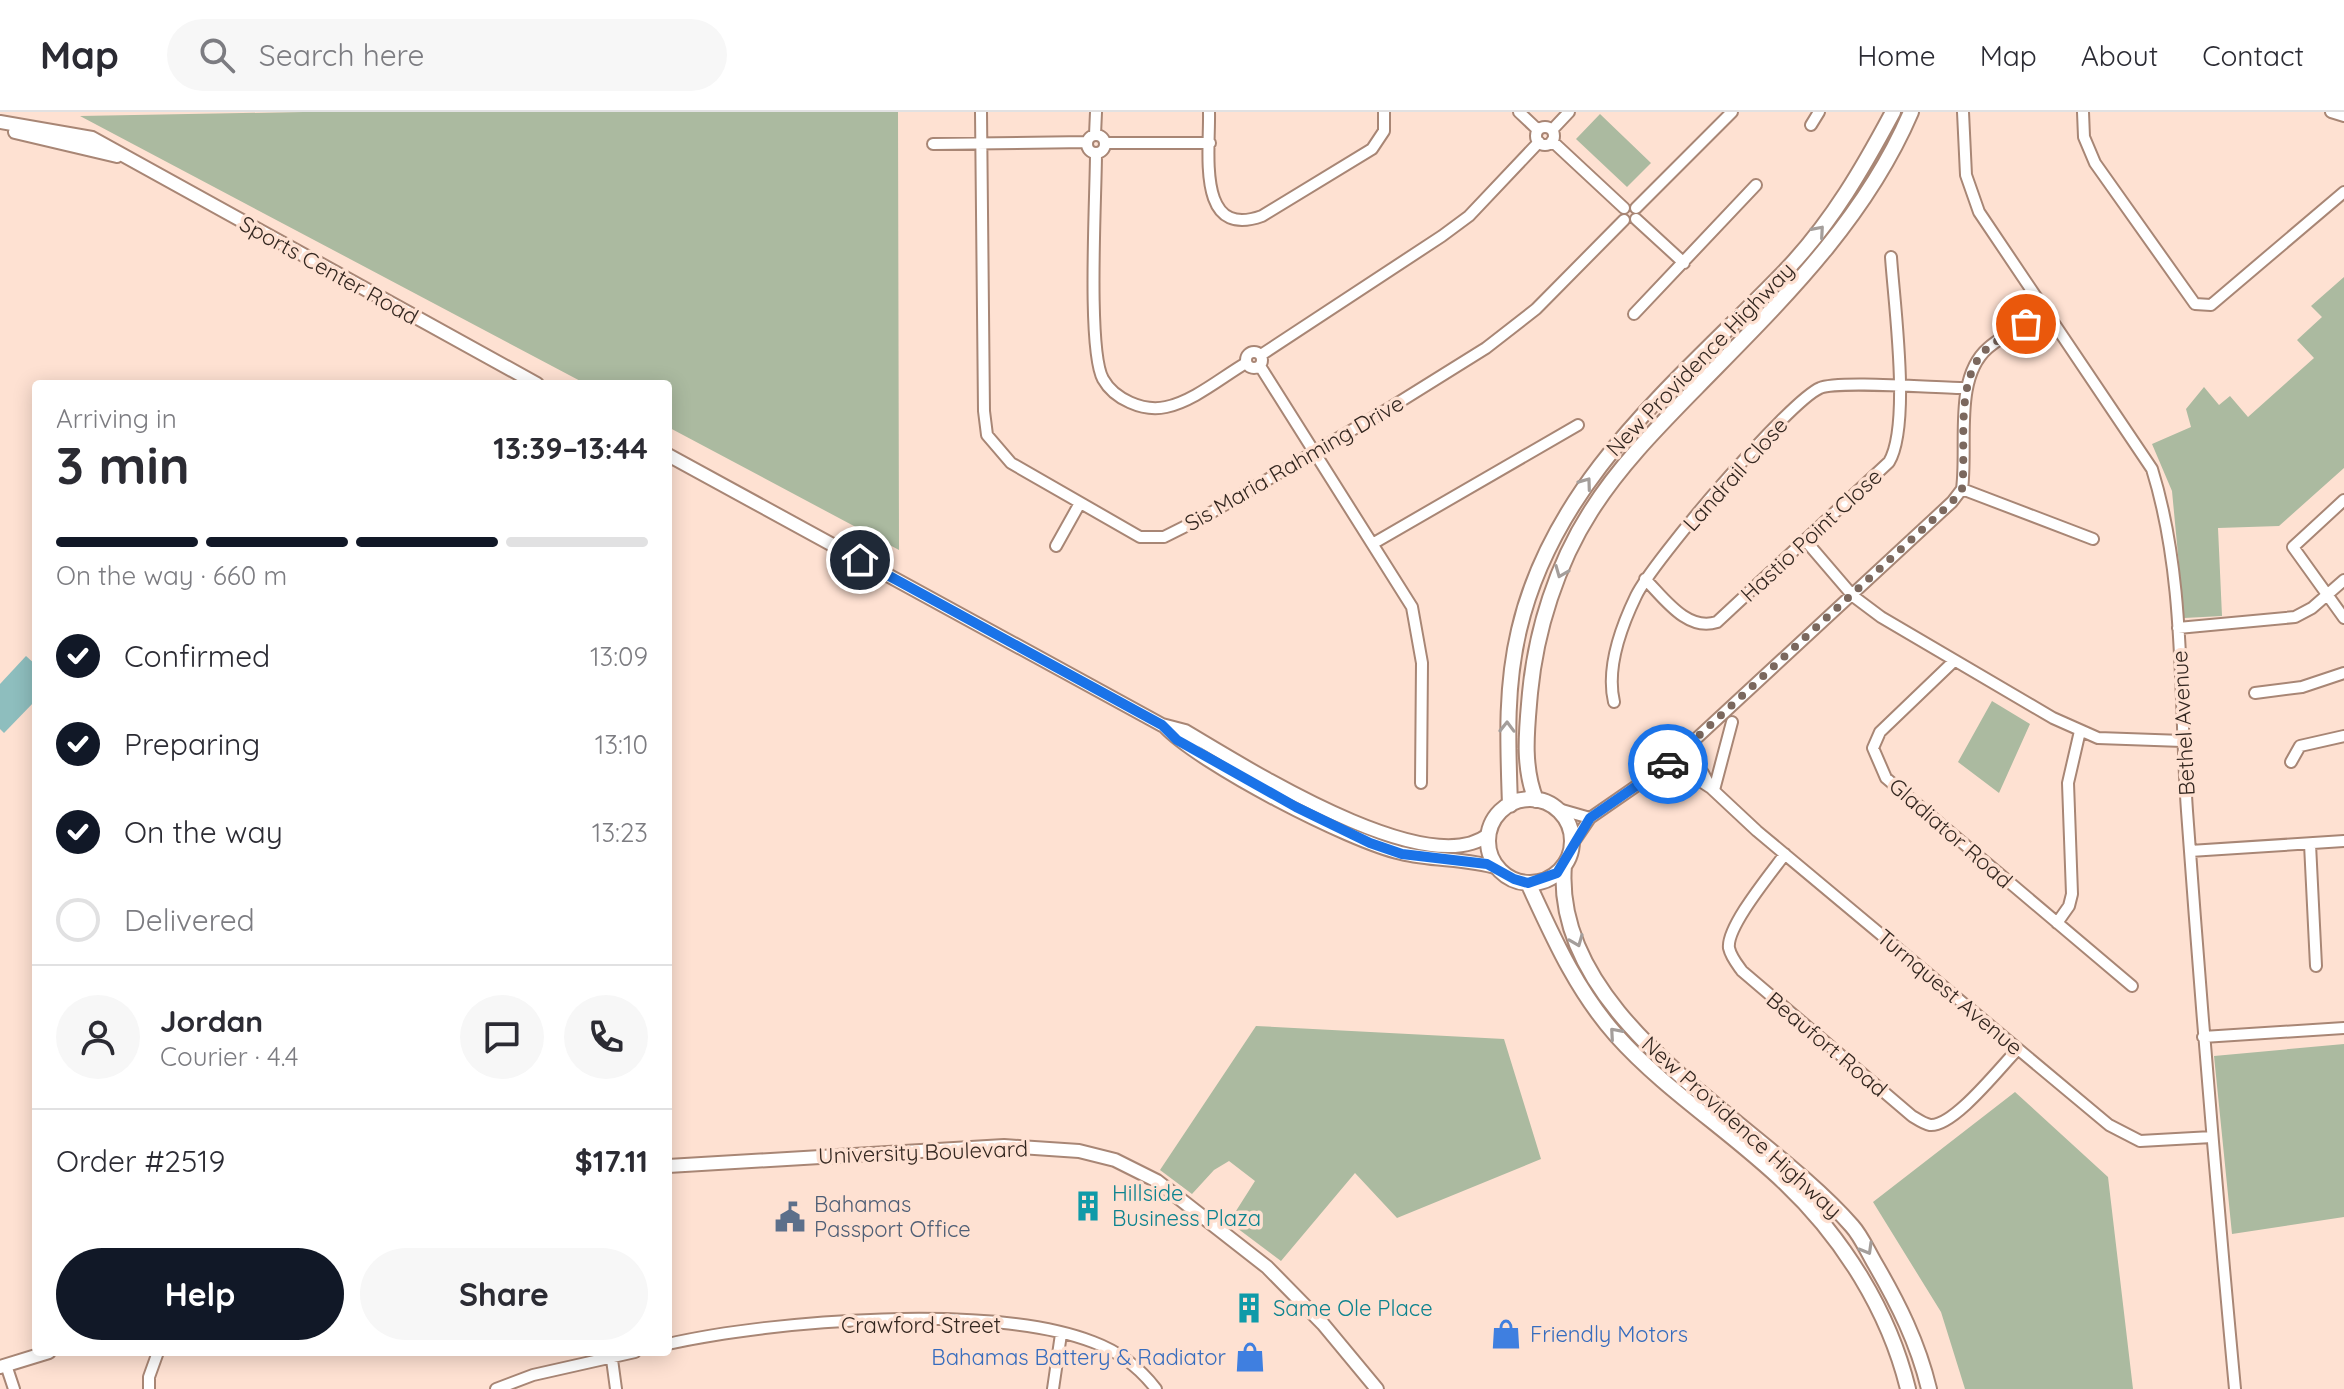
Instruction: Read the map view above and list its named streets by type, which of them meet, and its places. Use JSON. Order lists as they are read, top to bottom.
{
  "streets": {
    "highway": ["New Providence Highway"],
    "main road": ["Sports Center Road", "University Boulevard"],
    "street": [
      "Sis Maria Rahming Drive",
      "Landrail Close",
      "Hastio Point Close",
      "Bethel Avenue",
      "Gladiator Road",
      "Turnquest Avenue",
      "Beaufort Road",
      "Crawford Street"
    ]
  },
  "crossings": [
    ["Landrail Close", "Hastio Point Close"],
    ["Bethel Avenue", "Turnquest Avenue"],
    ["Turnquest Avenue", "Beaufort Road"]
  ],
  "places": {
    "building": ["Hillside Business Plaza", "Same Ole Place"],
    "public building": ["Bahamas Passport Office"],
    "shop": ["Friendly Motors", "Bahamas Battery & Radiator"]
  },
  "page": {
    "header": "Map",
    "search": "Search here",
    "nav": [
      "Home",
      "Map",
      "About",
      "Contact"
    ],
    "heading": ["3 min", "Arriving in", "13:39–13:44"],
    "panel": [
      "Jordan",
      "Courier · 4.4",
      "Order #2519",
      "$17.11"
    ],
    "bar": "On the way · 660 m",
    "list": [
      ["Confirmed", "13:09"],
      ["Preparing", "13:10"],
      ["On the way", "13:23"],
      "Delivered"
    ],
    "buttons": ["Help", "Share"]
  }
}
